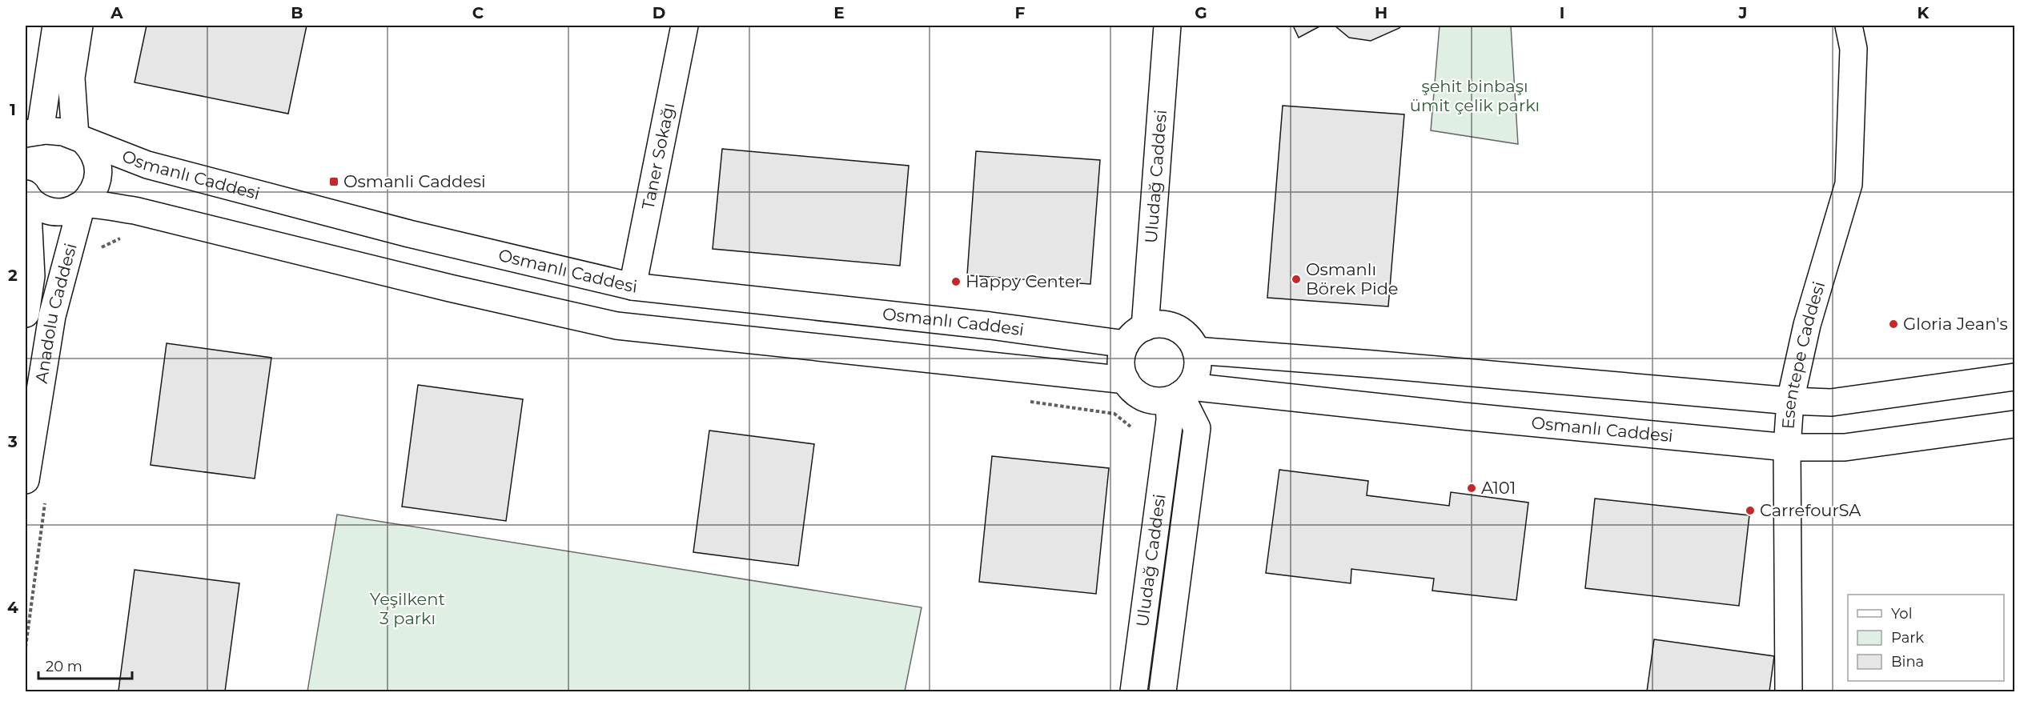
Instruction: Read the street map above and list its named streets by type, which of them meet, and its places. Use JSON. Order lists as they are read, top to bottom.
{
  "streets": {
    "main road": [
      "Taner Sokağı",
      "Osmanlı Caddesi",
      "Uludağ Caddesi",
      "Anadolu Caddesi",
      "Esentepe Caddesi"
    ]
  },
  "crossings": [
    ["Taner Sokağı", "Osmanlı Caddesi"],
    ["Osmanlı Caddesi", "Uludağ Caddesi"],
    ["Osmanlı Caddesi", "Esentepe Caddesi"]
  ],
  "parks": ["şehit binbaşı ümit çelik parkı", "Yeşilkent 3 parkı"],
  "places": {
    "transit": ["Osmanli Caddesi"],
    "other": [
      "Osmanlı Börek Pide",
      "Happy Center",
      "Gloria Jean's",
      "A101",
      "CarrefourSA"
    ]
  },
  "legend": ["Yol", "Park", "Bina"],
  "scale_bar": "20 m",
  "grid": {
    "columns": [
      "A",
      "B",
      "C",
      "D",
      "E",
      "F",
      "G",
      "H",
      "I",
      "J",
      "K"
    ],
    "rows": [
      "1",
      "2",
      "3",
      "4"
    ]
  }
}
